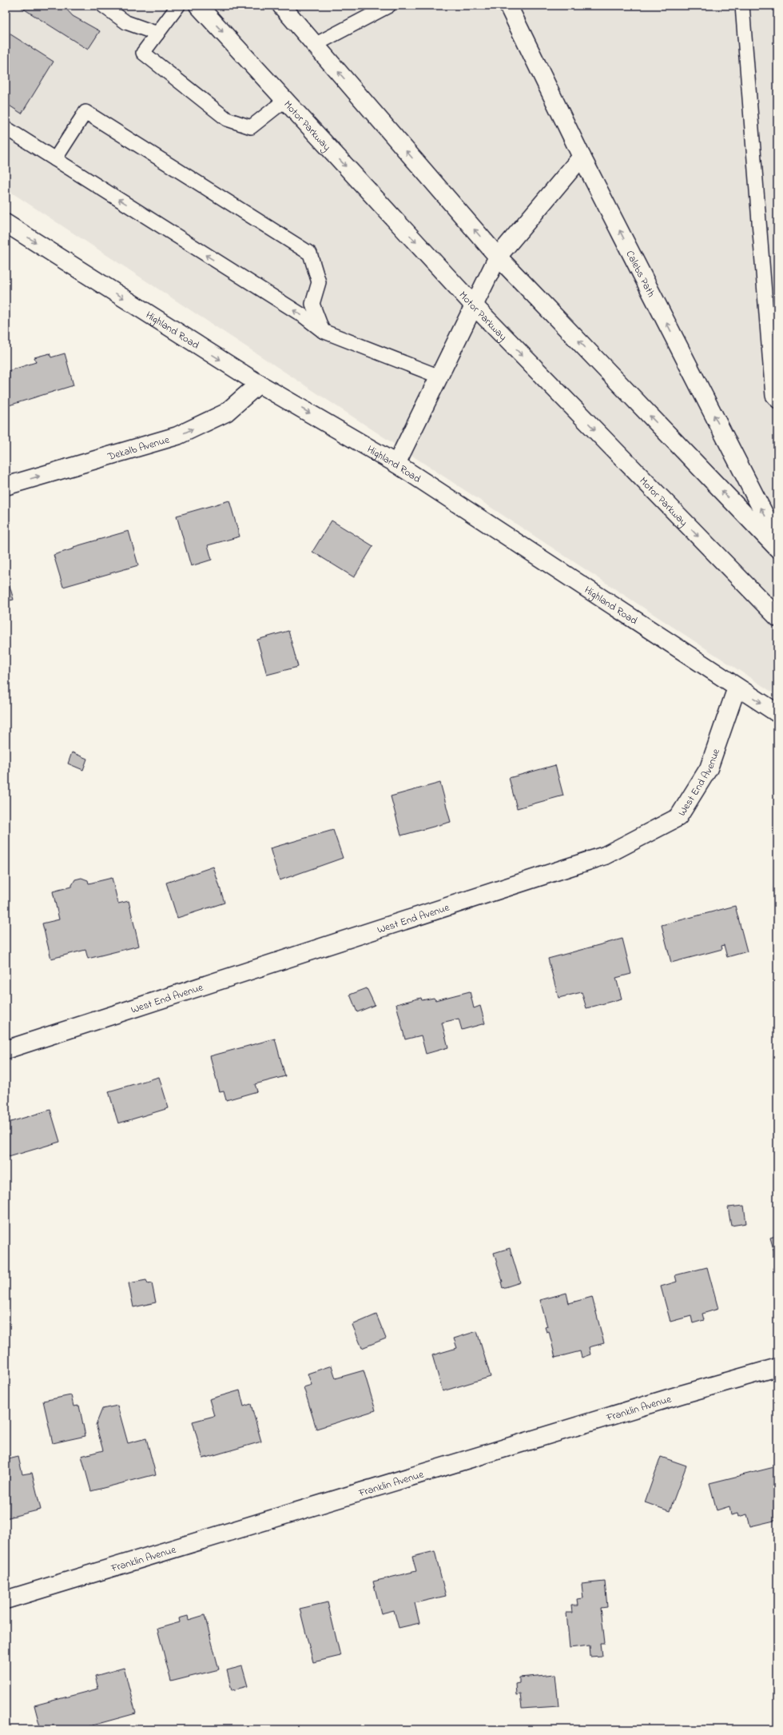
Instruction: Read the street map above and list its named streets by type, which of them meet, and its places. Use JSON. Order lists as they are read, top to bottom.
{
  "streets": {
    "street": [
      "Motor Parkway",
      "Calebs Path",
      "Highland Road",
      "Dekalb Avenue",
      "West End Avenue",
      "Franklin Avenue"
    ]
  },
  "crossings": [
    ["Highland Road", "Dekalb Avenue"],
    ["Highland Road", "West End Avenue"]
  ],
  "one_way": ["Highland Road", "Dekalb Avenue"]
}
